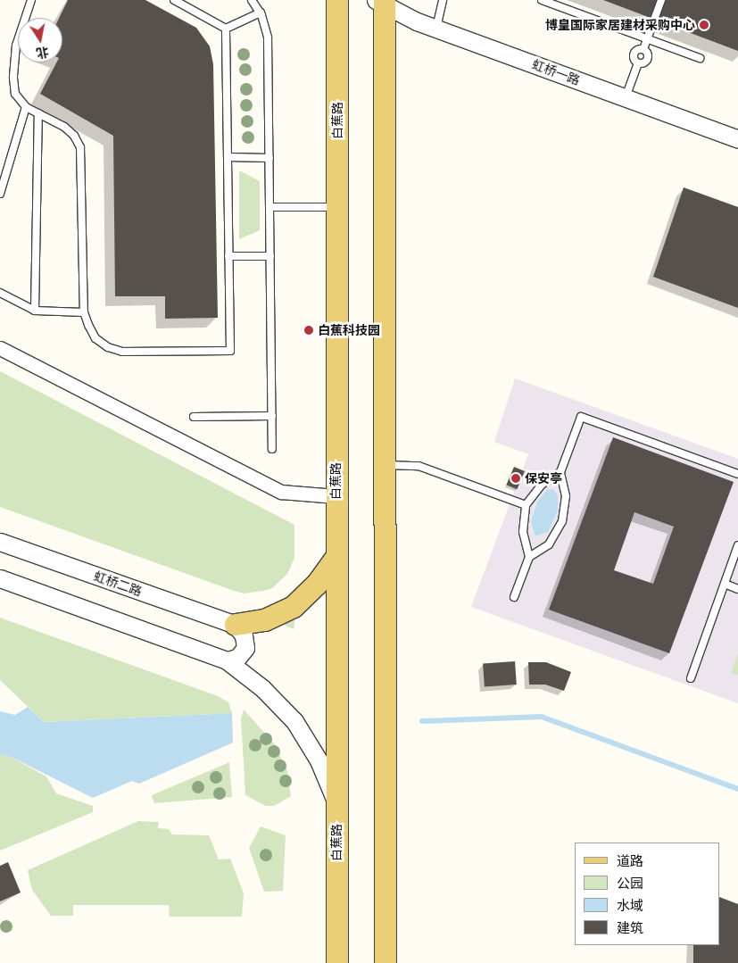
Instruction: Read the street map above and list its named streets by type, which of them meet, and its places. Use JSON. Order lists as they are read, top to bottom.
{
  "streets": {
    "main road": ["白蕉路"],
    "street": ["虹桥一路", "虹桥二路"]
  },
  "places": ["博皇国际家居建材采购中心", "白蕉科技园", "保安亭"],
  "legend": [
    "道路",
    "公园",
    "水域",
    "建筑"
  ],
  "north": "bottom"
}
